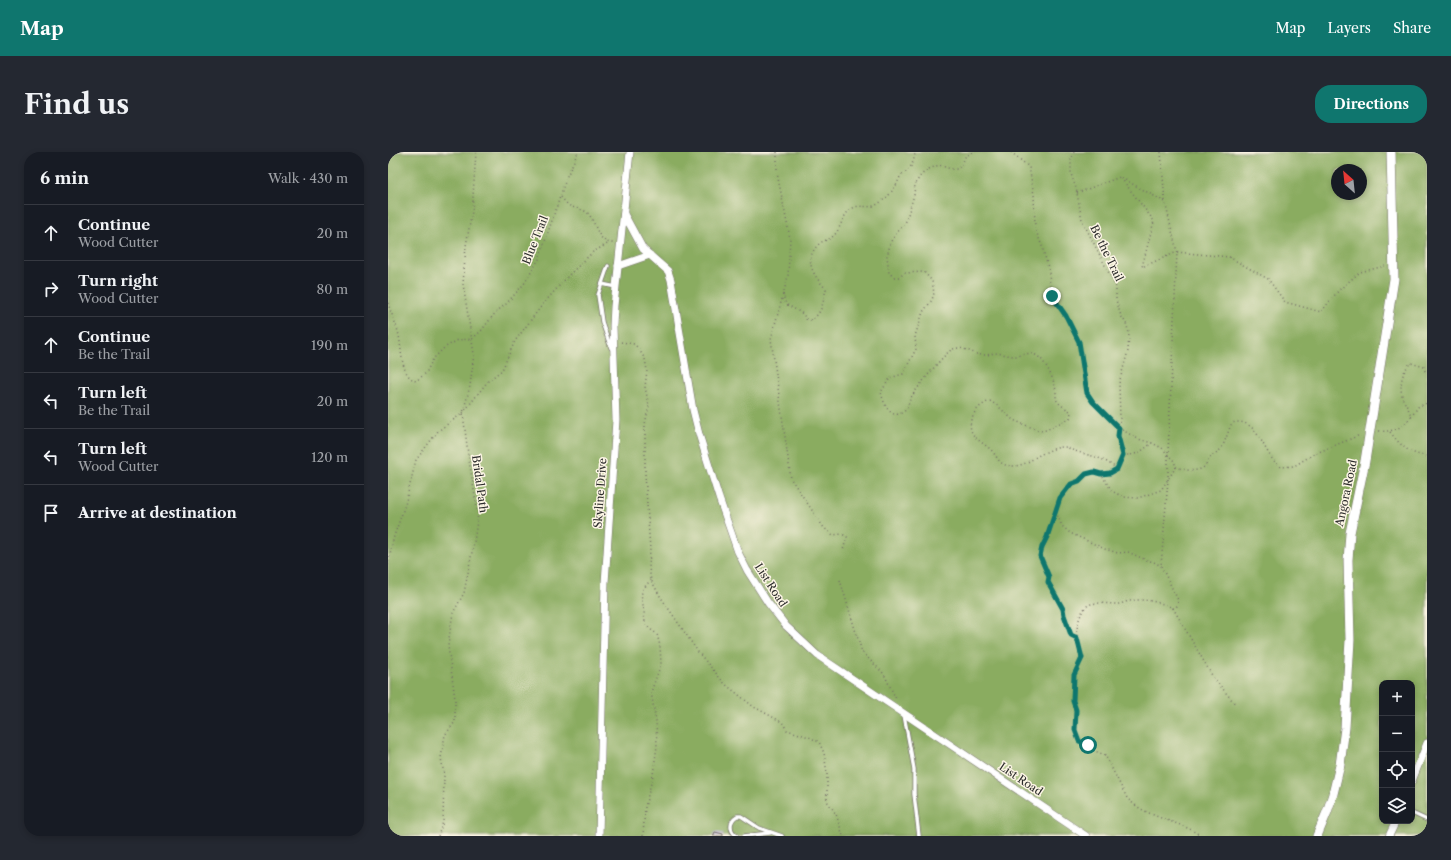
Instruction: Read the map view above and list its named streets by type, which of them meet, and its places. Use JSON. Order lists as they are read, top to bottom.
{
  "streets": {
    "street": ["Skyline Drive", "Angora Road", "List Road"],
    "path": ["Blue Trail", "Be the Trail", "Bridal Path"]
  },
  "crossings": [
    ["Blue Trail", "Bridal Path"],
    ["Skyline Drive", "List Road"]
  ],
  "north": "top left",
  "page": {
    "header": "Map",
    "nav": ["Map", "Layers", "Share"],
    "buttons": "Directions",
    "title": "Find us",
    "heading": ["6 min", "Walk · 430 m"],
    "list": [
      ["Continue", "Wood Cutter", "20 m"],
      ["Turn right", "Wood Cutter", "80 m"],
      ["Continue", "Be the Trail", "190 m"],
      ["Turn left", "Be the Trail", "20 m"],
      ["Turn left", "Wood Cutter", "120 m"],
      "Arrive at destination"
    ],
    "map_buttons": ["+", "−"]
  }
}
